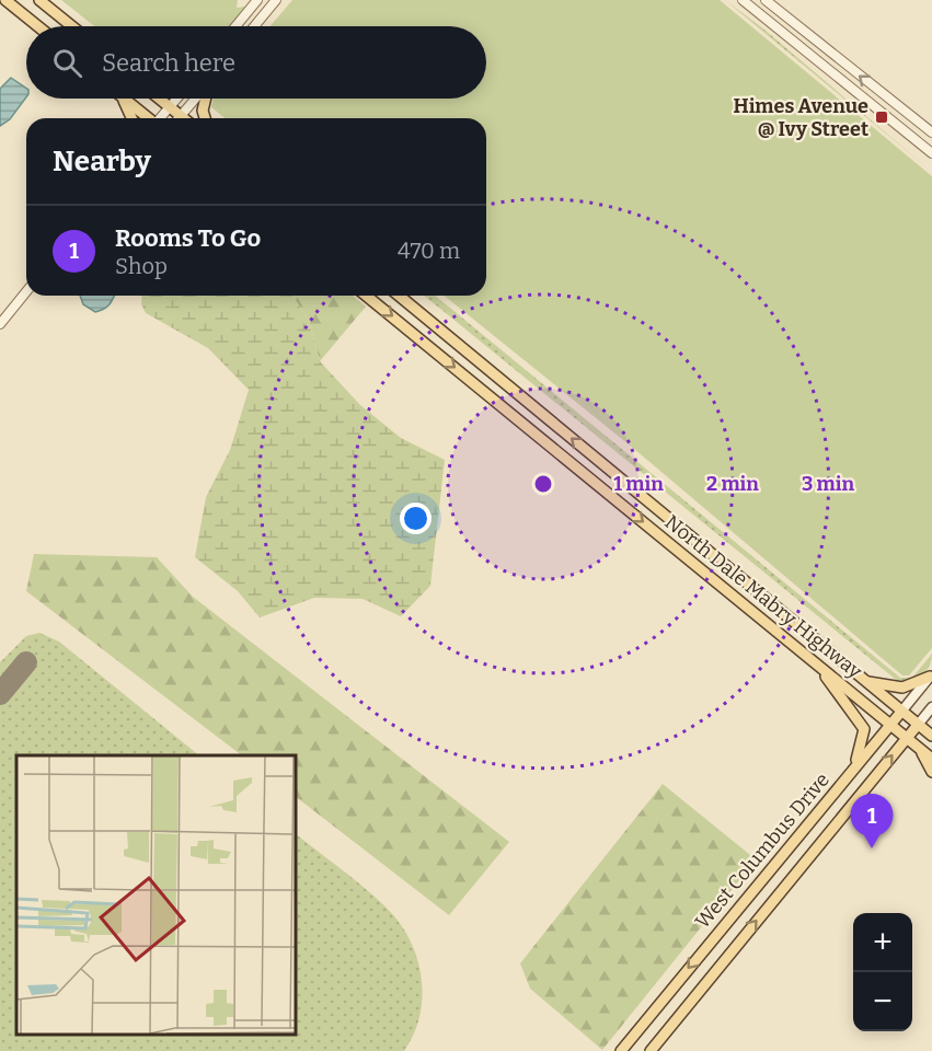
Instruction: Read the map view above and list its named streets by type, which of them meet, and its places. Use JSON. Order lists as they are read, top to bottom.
{
  "streets": {
    "main road": ["North Dale Mabry Highway", "West Columbus Drive"]
  },
  "crossings": [
    ["North Dale Mabry Highway", "West Columbus Drive"]
  ],
  "places": {
    "transit": ["Himes Avenue @ Ivy Street"]
  },
  "page": {
    "search": "Search here",
    "heading": "Nearby",
    "list": [
      {
        "mark": "1",
        "name": "Rooms To Go",
        "note": "Shop",
        "value": "470 m"
      }
    ],
    "pins": "1",
    "map_buttons": ["+", "−"]
  },
  "rings": ["1 min", "2 min", "3 min"]
}
